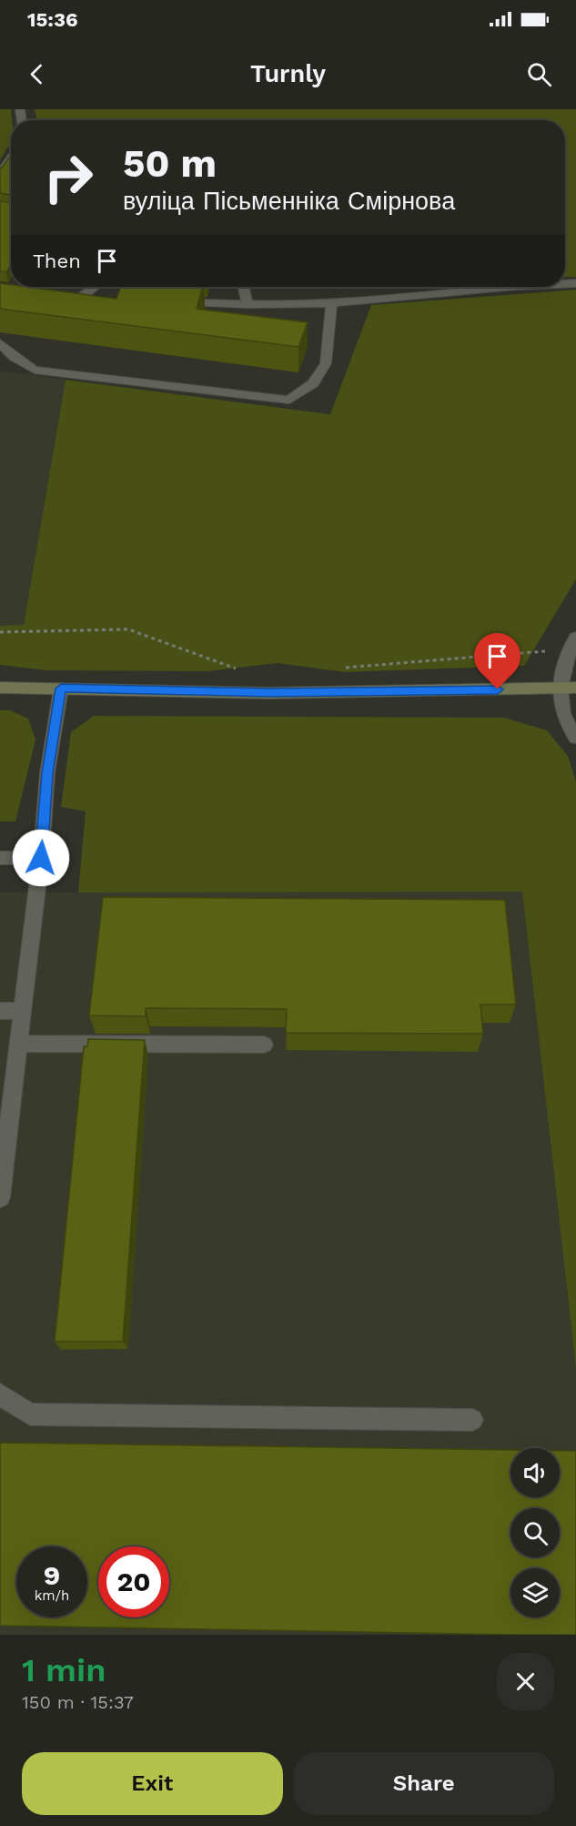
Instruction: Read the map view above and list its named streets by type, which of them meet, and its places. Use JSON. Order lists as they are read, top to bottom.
{
  "page": {
    "status": "15:36",
    "header": "Turnly",
    "turn": ["50 m", "вуліца Пісьменніка Смірнова"],
    "then": "Then",
    "speed": "9 km/h",
    "limit": "20",
    "heading": ["1 min", "150 m · 15:37"],
    "buttons": ["Exit", "Share"]
  }
}
